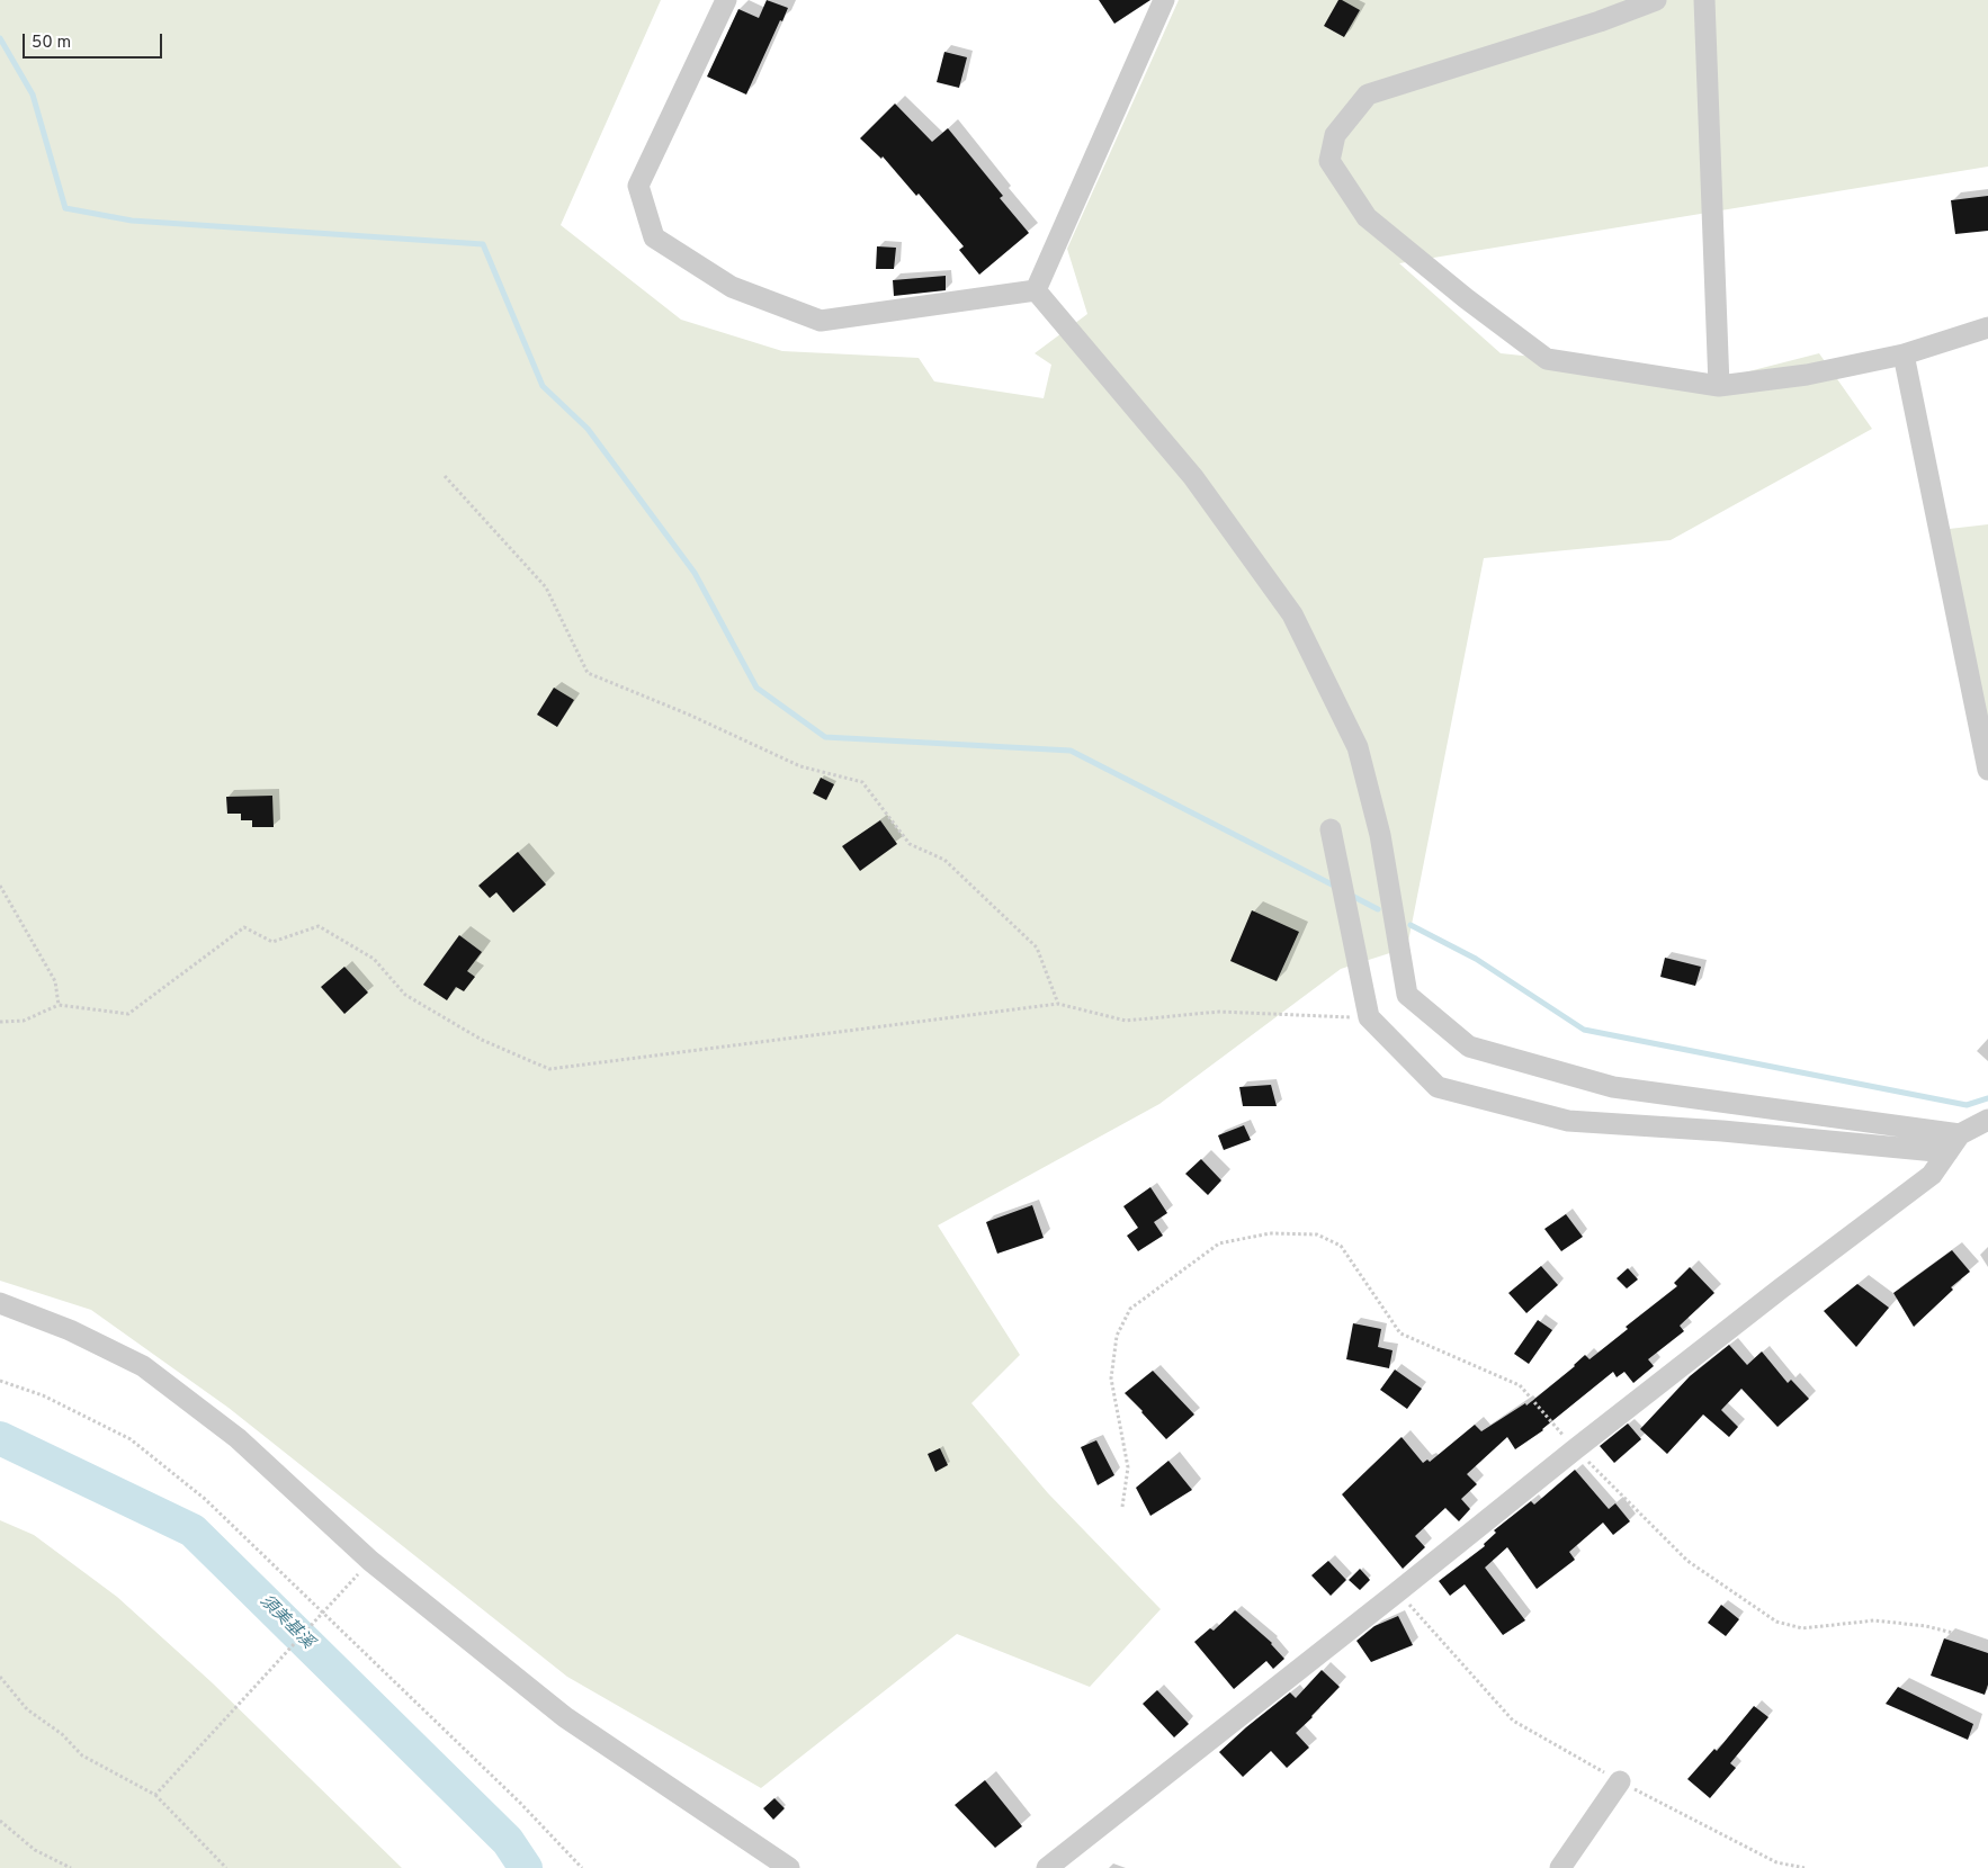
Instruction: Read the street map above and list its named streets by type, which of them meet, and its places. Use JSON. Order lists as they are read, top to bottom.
{
  "water": ["須美基溪"],
  "scale_bar": "50 m"
}
